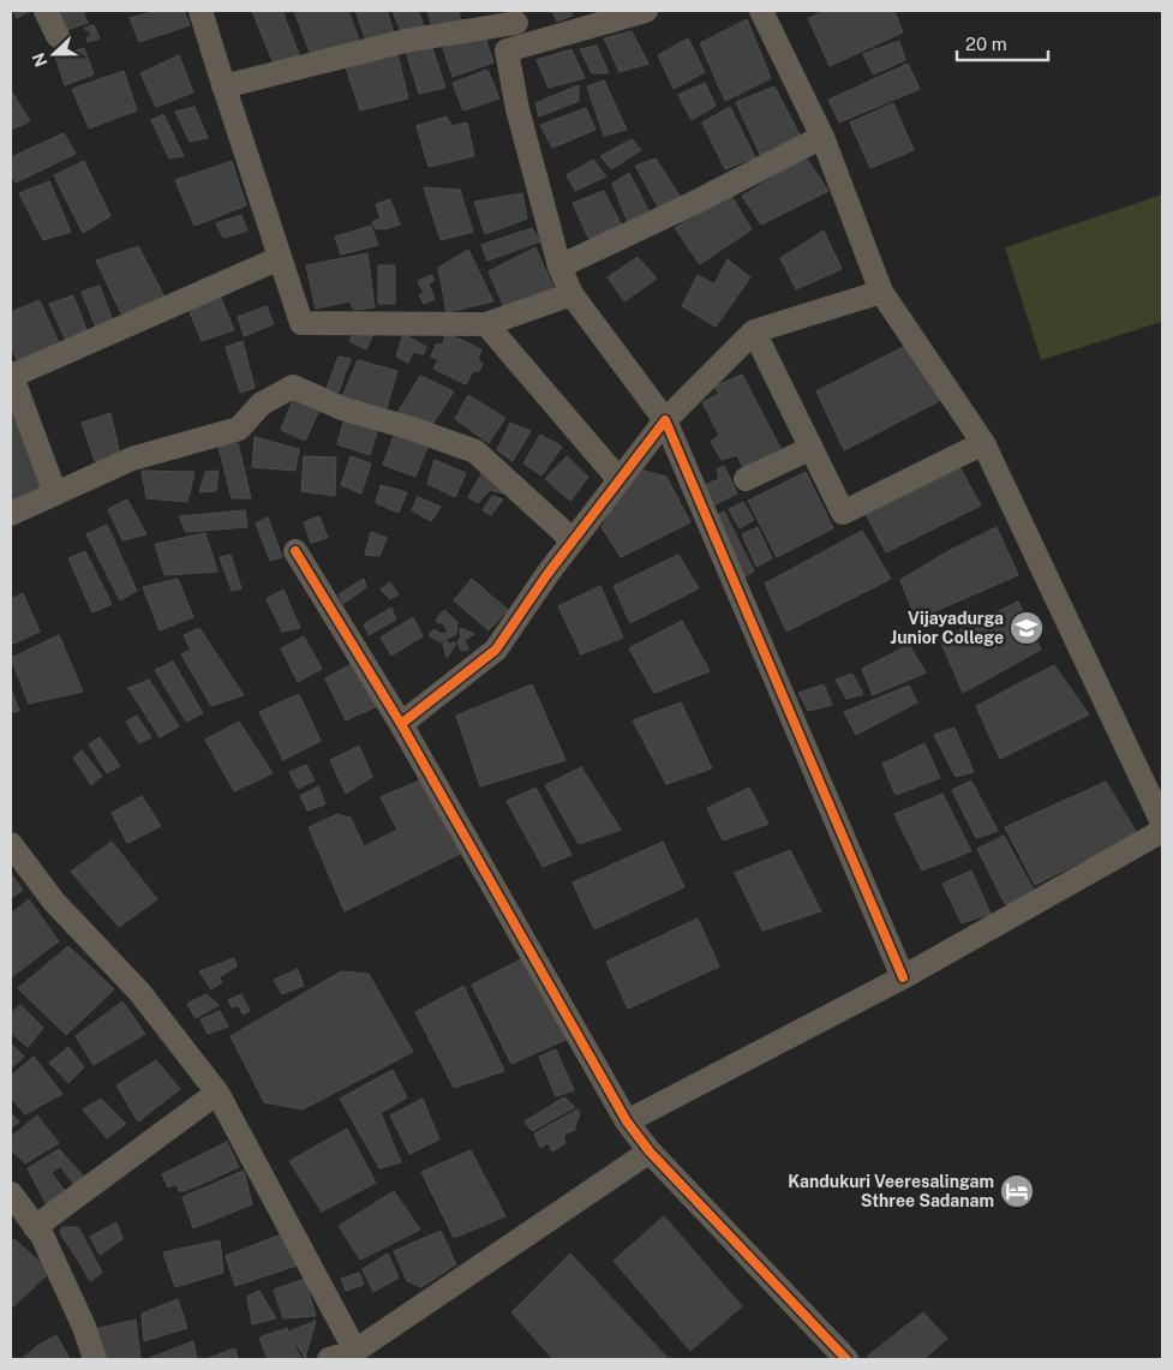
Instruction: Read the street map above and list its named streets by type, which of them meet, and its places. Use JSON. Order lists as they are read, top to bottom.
{
  "places": {
    "school or university": ["Vijayadurga Junior College"],
    "hotel": ["Kandukuri Veeresalingam Sthree Sadanam"]
  },
  "scale_bar": "20 m",
  "north": "left"
}
